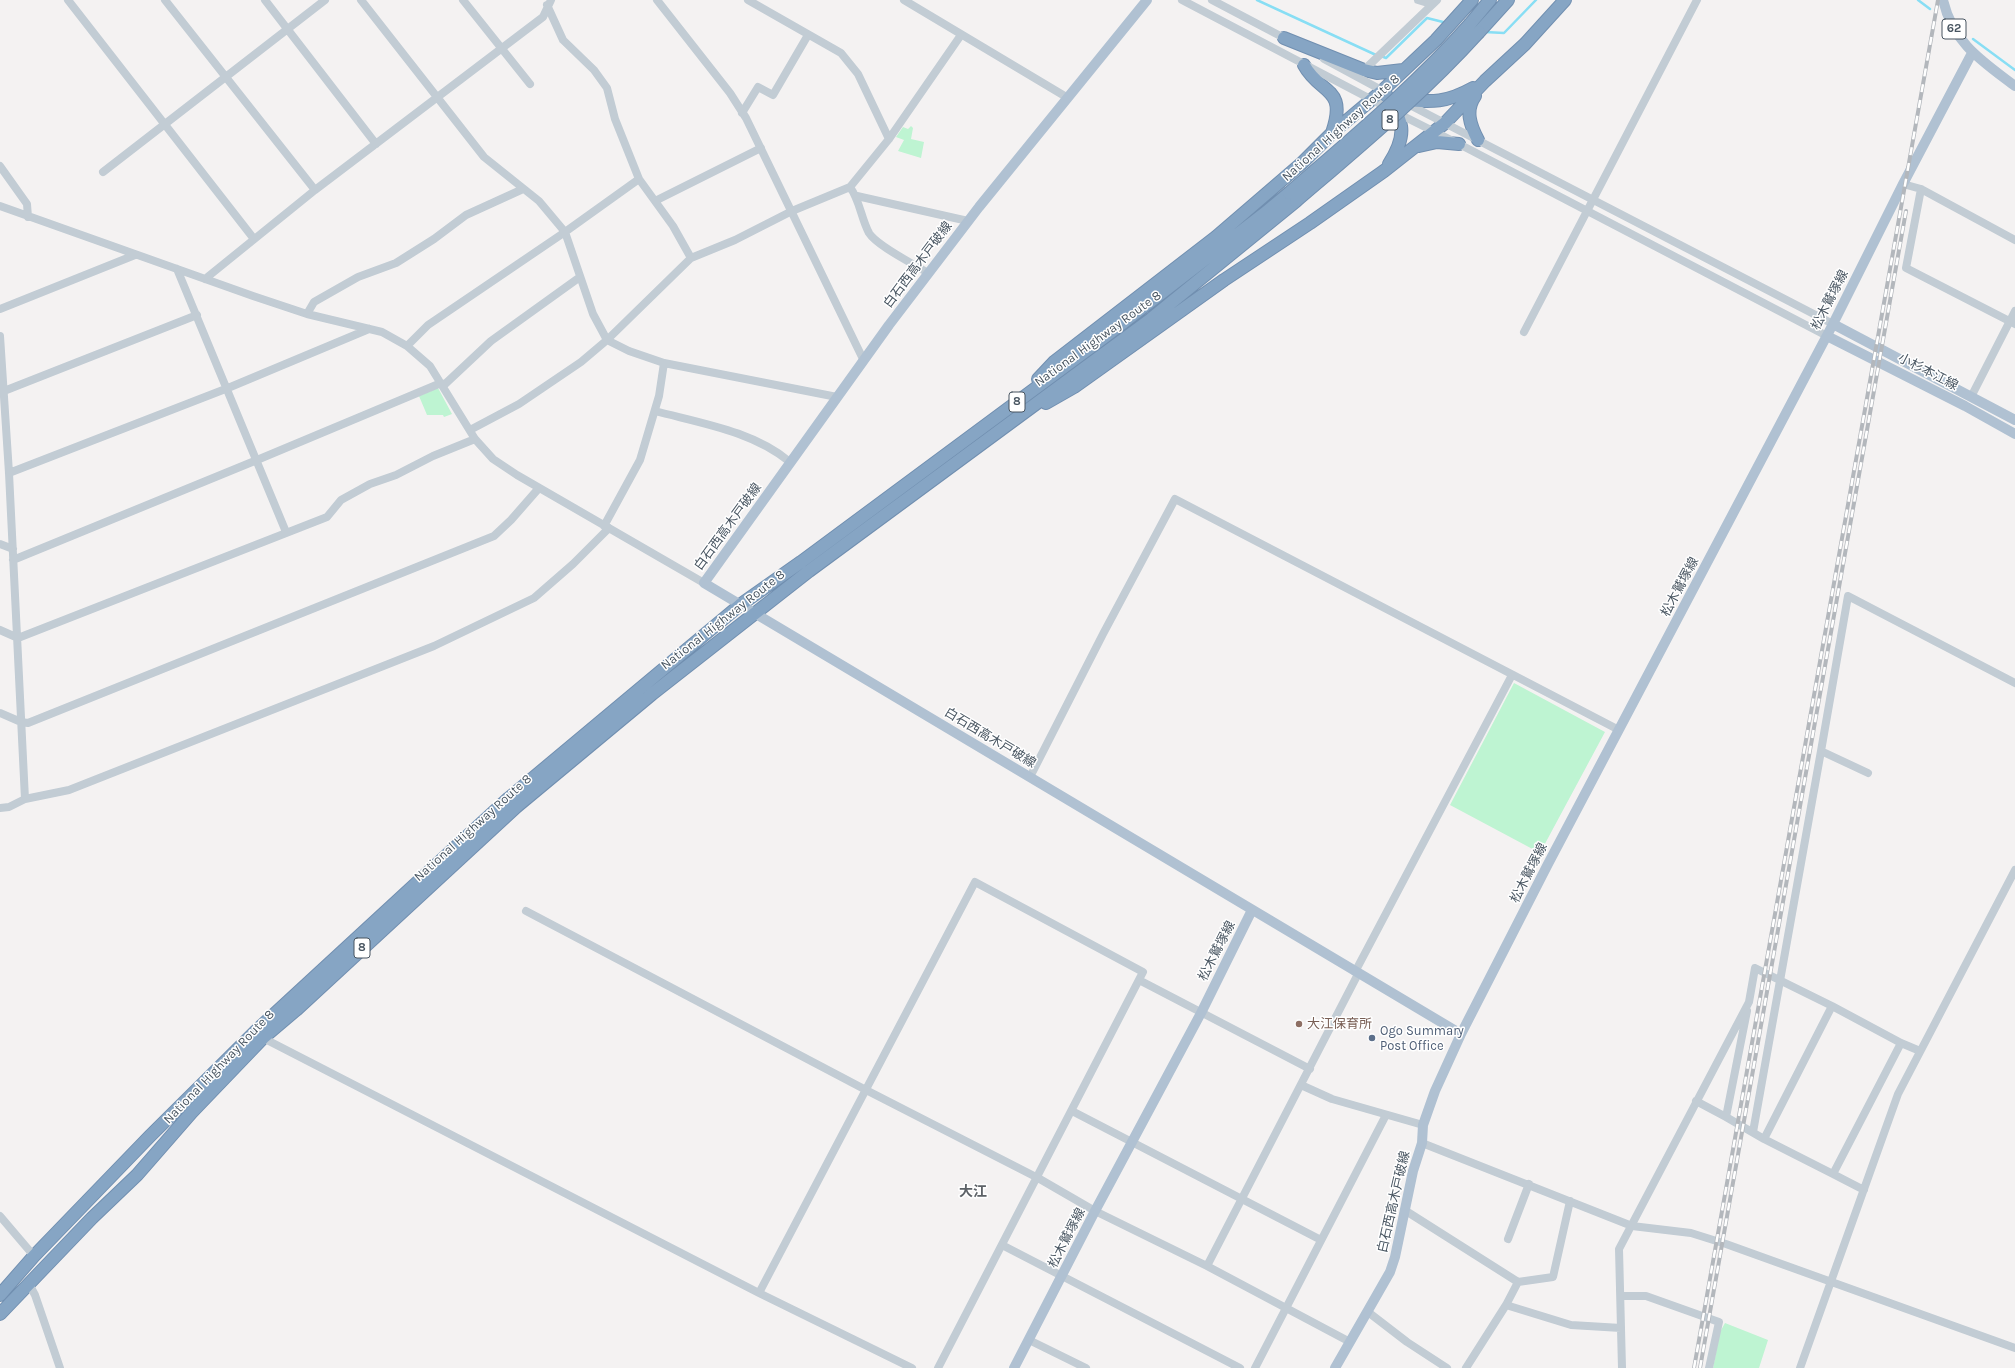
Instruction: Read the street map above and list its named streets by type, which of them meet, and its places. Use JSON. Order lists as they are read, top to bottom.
{
  "streets": {
    "highway": ["8", "National Highway Route 8"],
    "main road": [
      "62",
      "白石西高木戸破線",
      "松木鷲塚線",
      "小杉本江線"
    ]
  },
  "crossings": [
    ["62", "松木鷲塚線"],
    ["National Highway Route 8", "白石西高木戸破線"],
    ["白石西高木戸破線", "松木鷲塚線"],
    ["松木鷲塚線", "小杉本江線"]
  ],
  "districts": ["大江"],
  "places": ["大江保育所", "Ogo Summary Post Office"]
}
